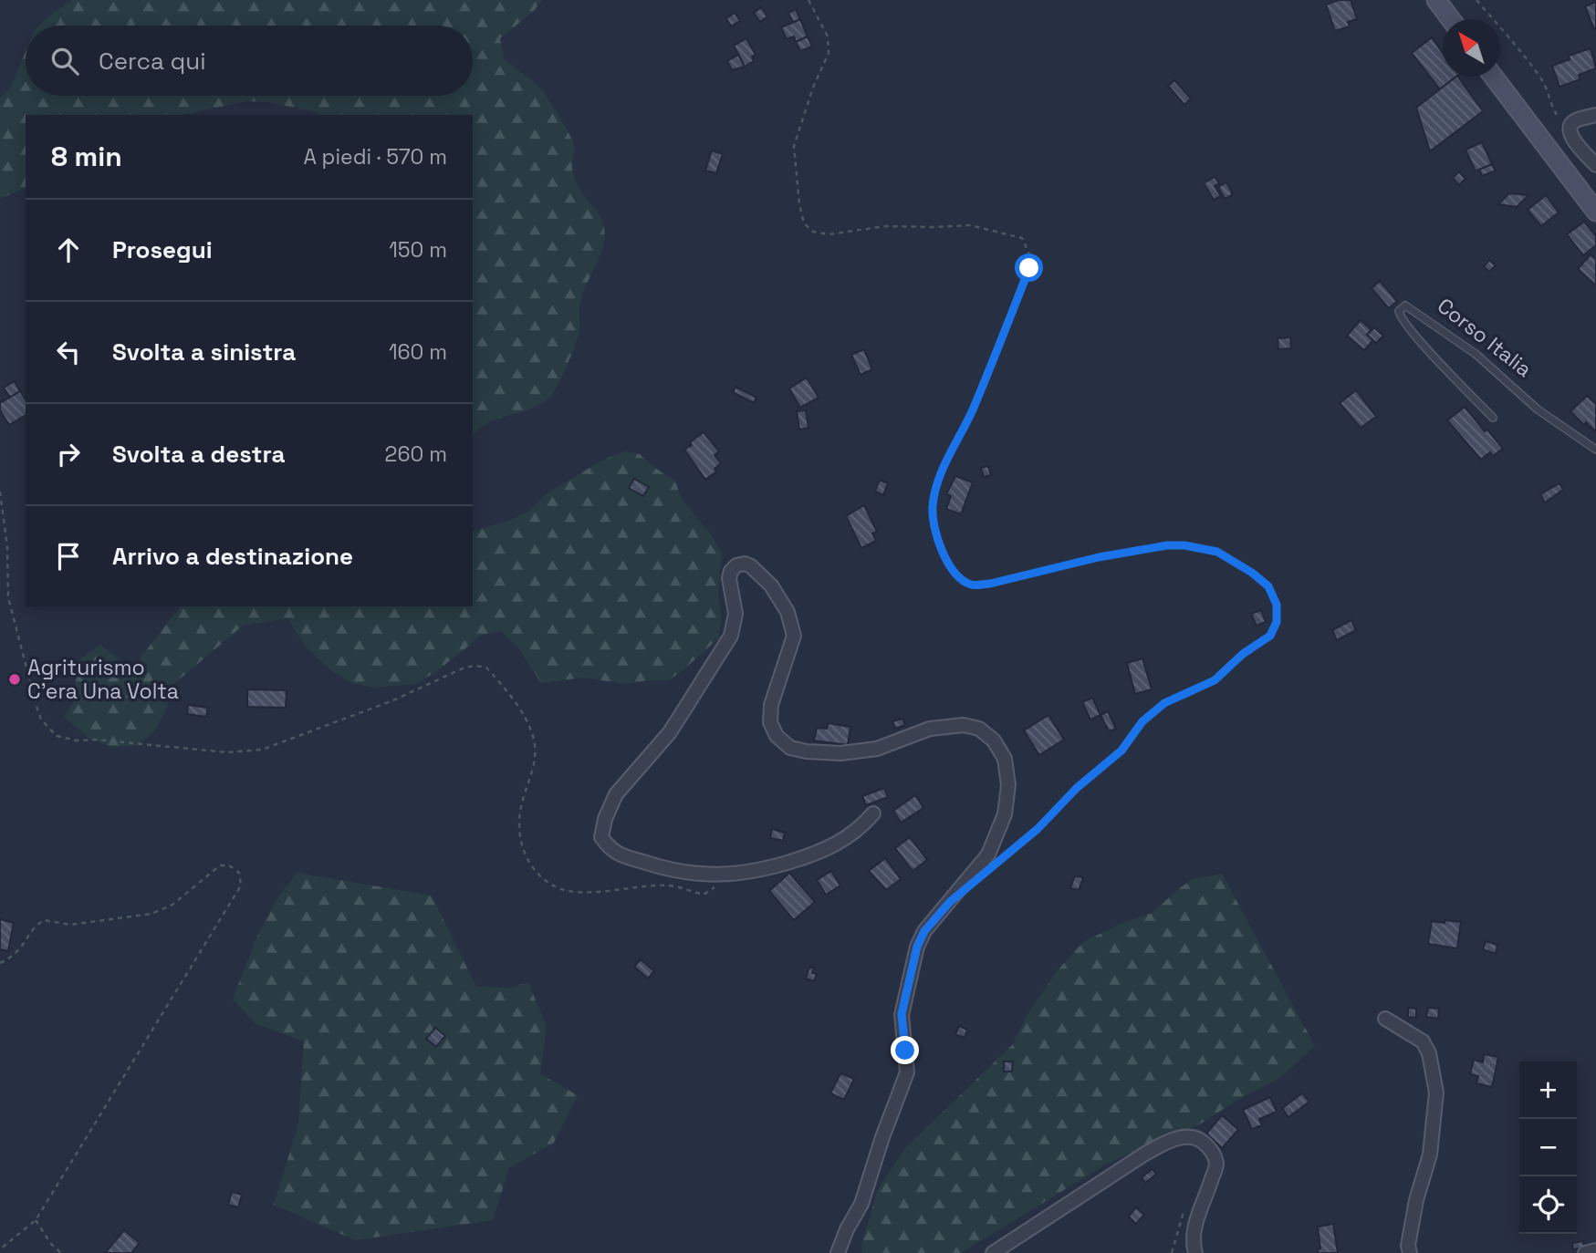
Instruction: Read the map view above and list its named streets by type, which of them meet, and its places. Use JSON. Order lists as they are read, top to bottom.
{
  "streets": {
    "lane": ["Corso Italia"]
  },
  "places": ["Agriturismo C'era Una Volta"],
  "north": "top left",
  "page": {
    "search": "Cerca qui",
    "heading": ["8 min", "A piedi · 570 m"],
    "list": [
      ["Prosegui", "150 m"],
      ["Svolta a sinistra", "160 m"],
      ["Svolta a destra", "260 m"],
      "Arrivo a destinazione"
    ],
    "map_buttons": ["+", "−"]
  }
}
